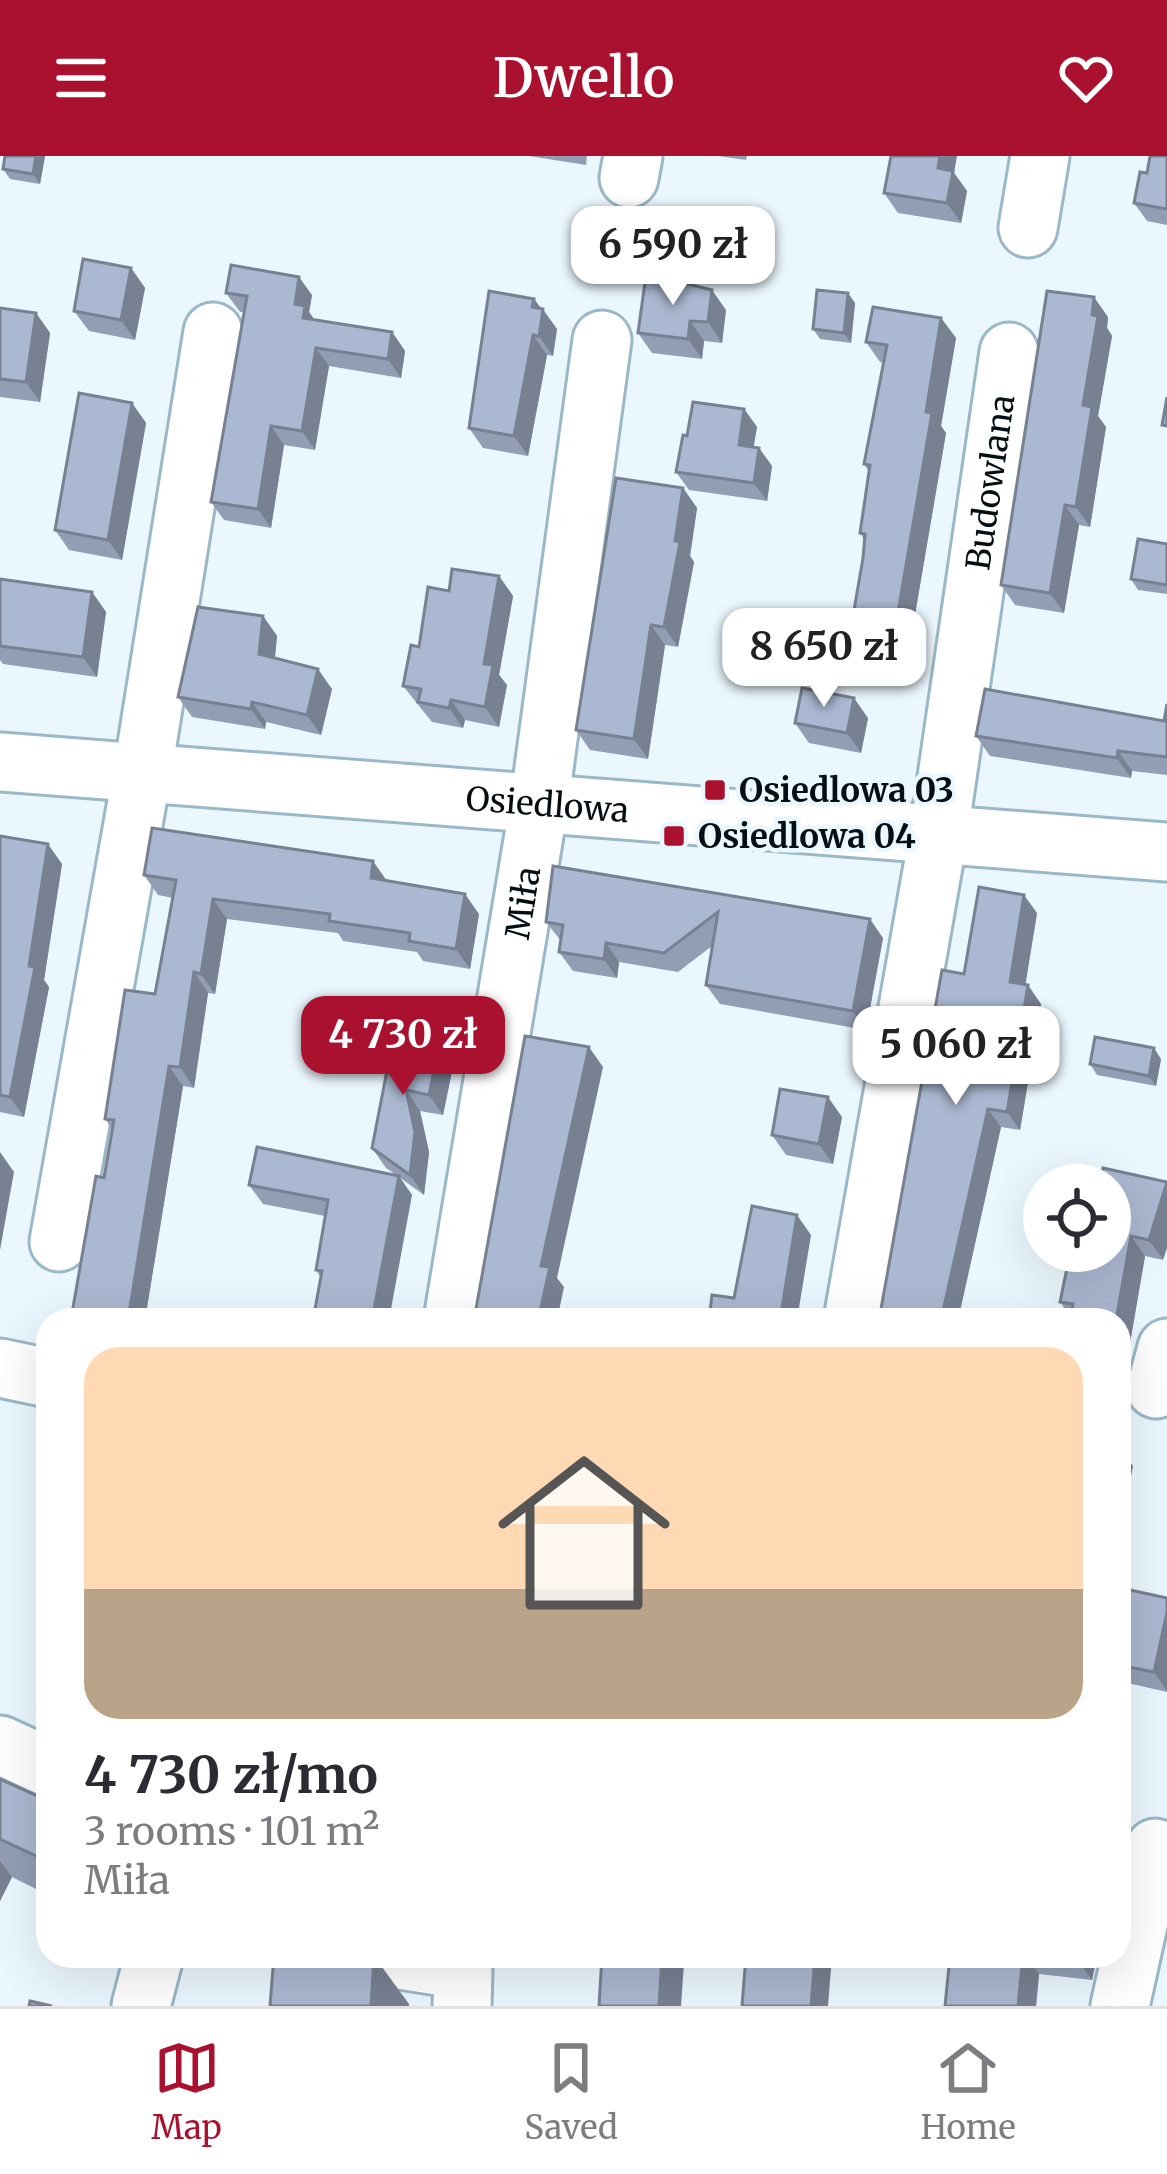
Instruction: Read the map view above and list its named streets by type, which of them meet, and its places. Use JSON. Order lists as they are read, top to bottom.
{
  "streets": {
    "street": ["Budowlana", "Osiedlowa", "Miła"]
  },
  "crossings": [
    ["Budowlana", "Osiedlowa"],
    ["Osiedlowa", "Miła"]
  ],
  "places": {
    "transit": ["Osiedlowa 03", "Osiedlowa 04"]
  },
  "page": {
    "header": "Dwello",
    "price": [
      "6 590 zł",
      "8 650 zł",
      "4 730 zł",
      "5 060 zł"
    ],
    "list": [
      {
        "name": "4 730 zł/mo",
        "note": "3 rooms · 101 m² · Miła"
      }
    ],
    "tabs": ["Map", "Saved", "Home"]
  }
}
